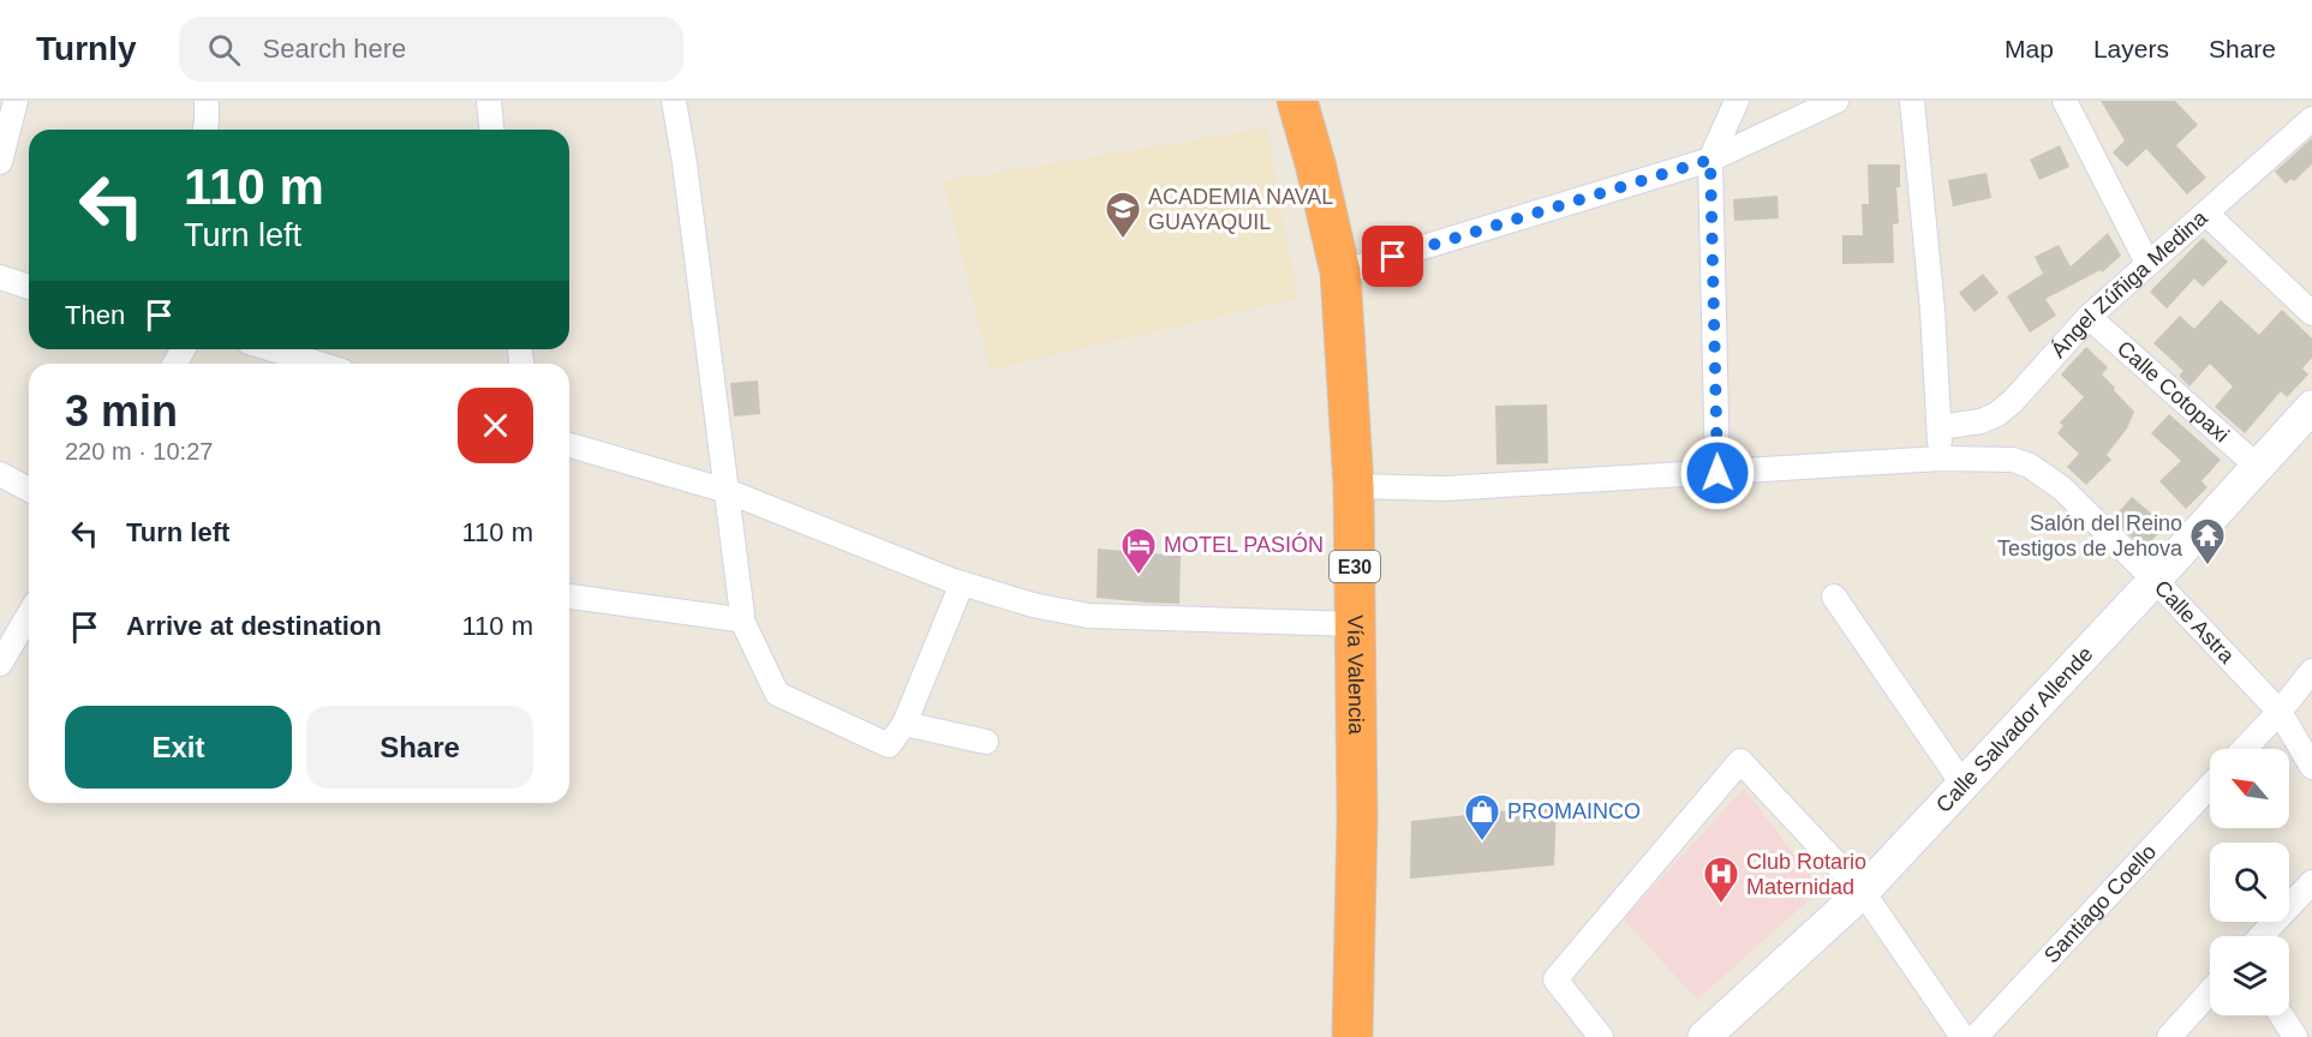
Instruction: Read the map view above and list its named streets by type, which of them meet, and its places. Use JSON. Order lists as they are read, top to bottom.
{
  "streets": {
    "highway": ["E30", "Vía Valencia"],
    "street": [
      "Ángel Zúñiga Medina",
      "Calle Cotopaxi",
      "Calle Astra",
      "Calle Salvador Allende",
      "Santiago Coello"
    ]
  },
  "crossings": [
    ["Ángel Zúñiga Medina", "Calle Cotopaxi"],
    ["Calle Cotopaxi", "Calle Salvador Allende"],
    ["Calle Astra", "Vía Valencia"],
    ["Calle Astra", "Calle Salvador Allende"]
  ],
  "places": {
    "school or university": ["ACADEMIA NAVAL GUAYAQUIL"],
    "temple": ["Salón del Reino Testigos de Jehova"],
    "hotel": ["MOTEL PASIÓN"],
    "shop": ["PROMAINCO"],
    "hospital": ["Club Rotario Maternidad"]
  },
  "north": "top left",
  "page": {
    "header": "Turnly",
    "search": "Search here",
    "nav": ["Map", "Layers", "Share"],
    "turn": ["110 m", "Turn left"],
    "then": "Then",
    "heading": ["3 min", "220 m · 10:27"],
    "list": [
      {
        "name": "Turn left",
        "value": "110 m"
      },
      {
        "name": "Arrive at destination",
        "value": "110 m"
      }
    ],
    "buttons": ["Exit", "Share"]
  }
}
